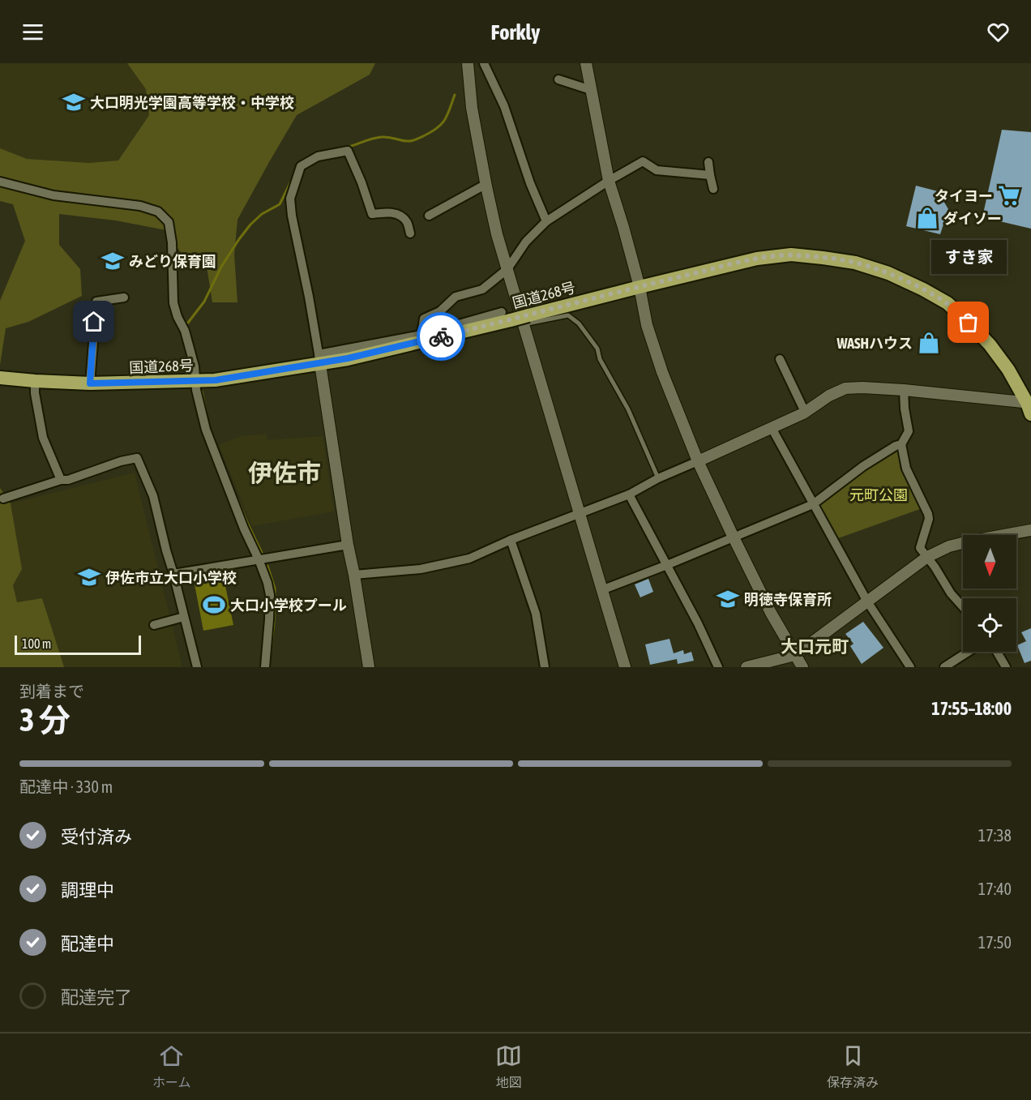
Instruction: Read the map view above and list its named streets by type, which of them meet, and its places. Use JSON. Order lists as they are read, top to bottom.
{
  "streets": {
    "highway": ["国道268号"]
  },
  "districts": ["伊佐市", "大口元町"],
  "parks": ["元町公園"],
  "places": {
    "school or university": [
      "大口明光学園高等学校・中学校",
      "みどり保育園",
      "伊佐市立大口小学校",
      "明徳寺保育所"
    ],
    "supermarket": ["タイヨー"],
    "shop": ["ダイソー", "WASHハウス"],
    "other": ["すき家"],
    "sports": ["大口小学校プール"]
  },
  "scale_bar": "100 m",
  "north": "bottom",
  "page": {
    "header": "Forkly",
    "bubble": "すき家",
    "scale": "100 m",
    "heading": ["3 分", "到着まで", "17:55–18:00"],
    "bar": "配達中 · 330 m",
    "list": [
      ["受付済み", "17:38"],
      ["調理中", "17:40"],
      ["配達中", "17:50"],
      "配達完了"
    ],
    "tabs": ["ホーム", "地図", "保存済み"]
  }
}
